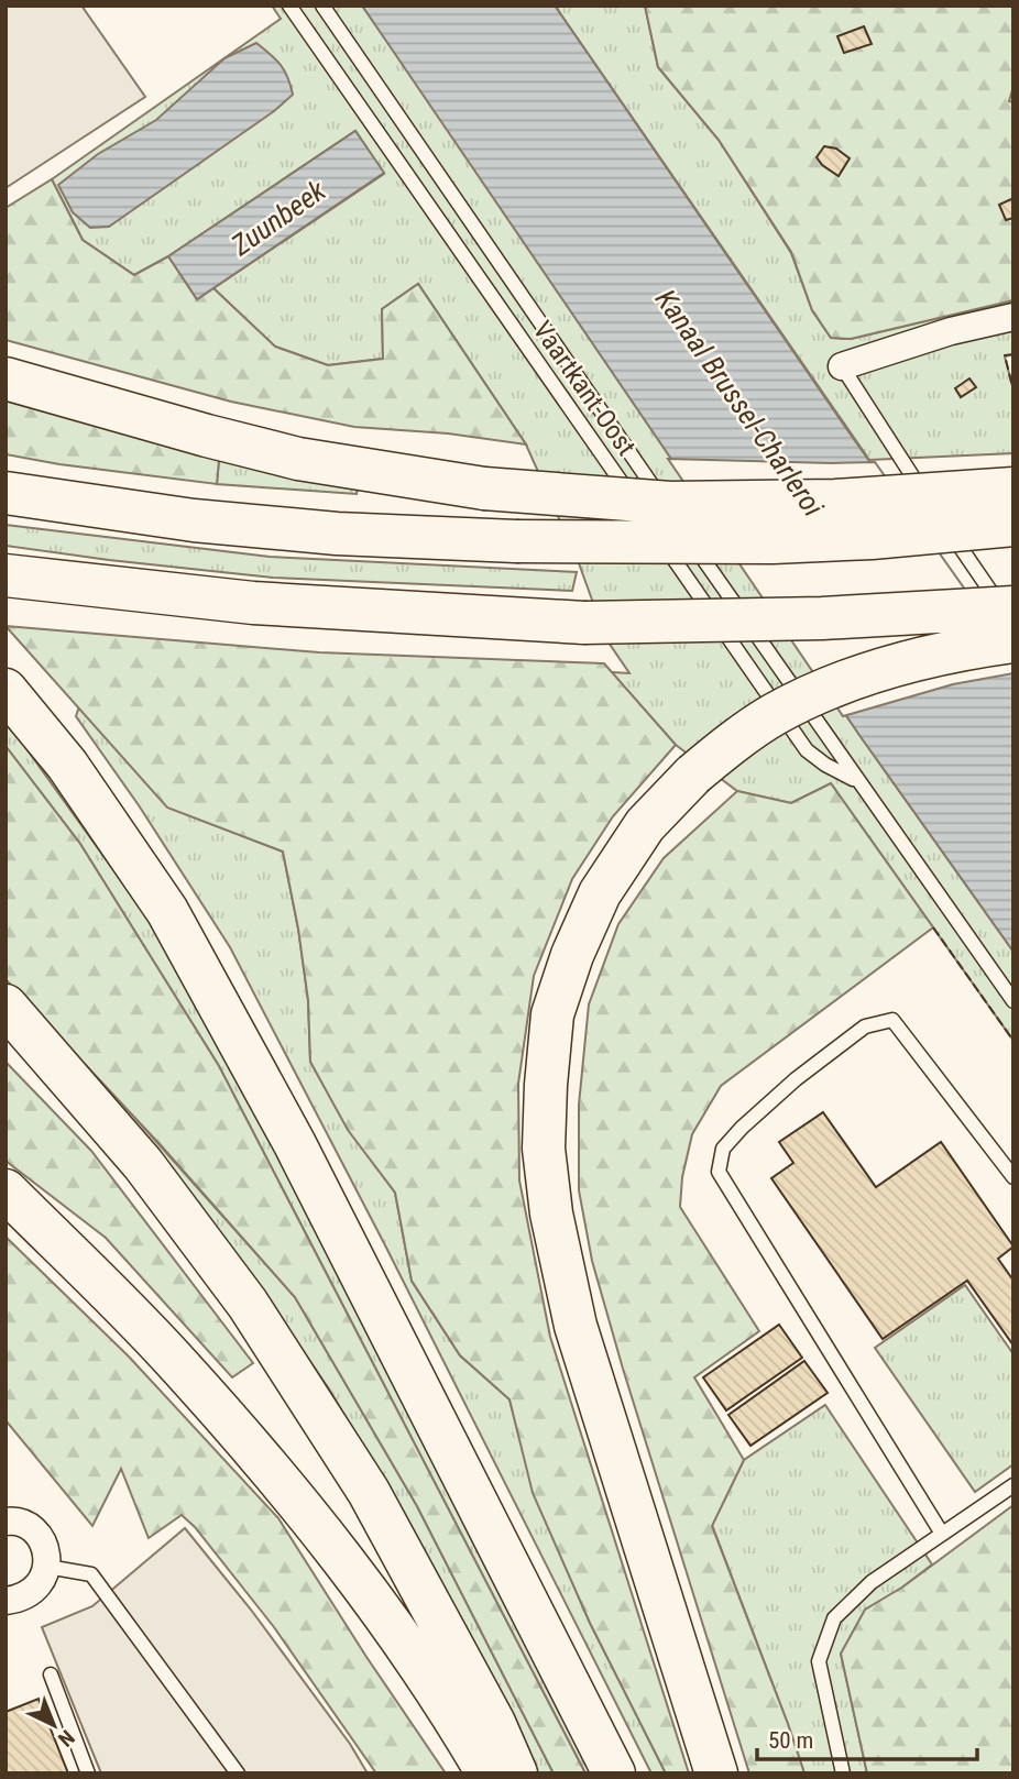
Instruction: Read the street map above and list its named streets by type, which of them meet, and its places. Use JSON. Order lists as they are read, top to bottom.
{
  "streets": {
    "lane": ["Vaartkant-Oost"]
  },
  "water": ["Zuunbeek", "Kanaal Brussel-Charleroi"],
  "scale_bar": "50 m",
  "north": "bottom right"
}
